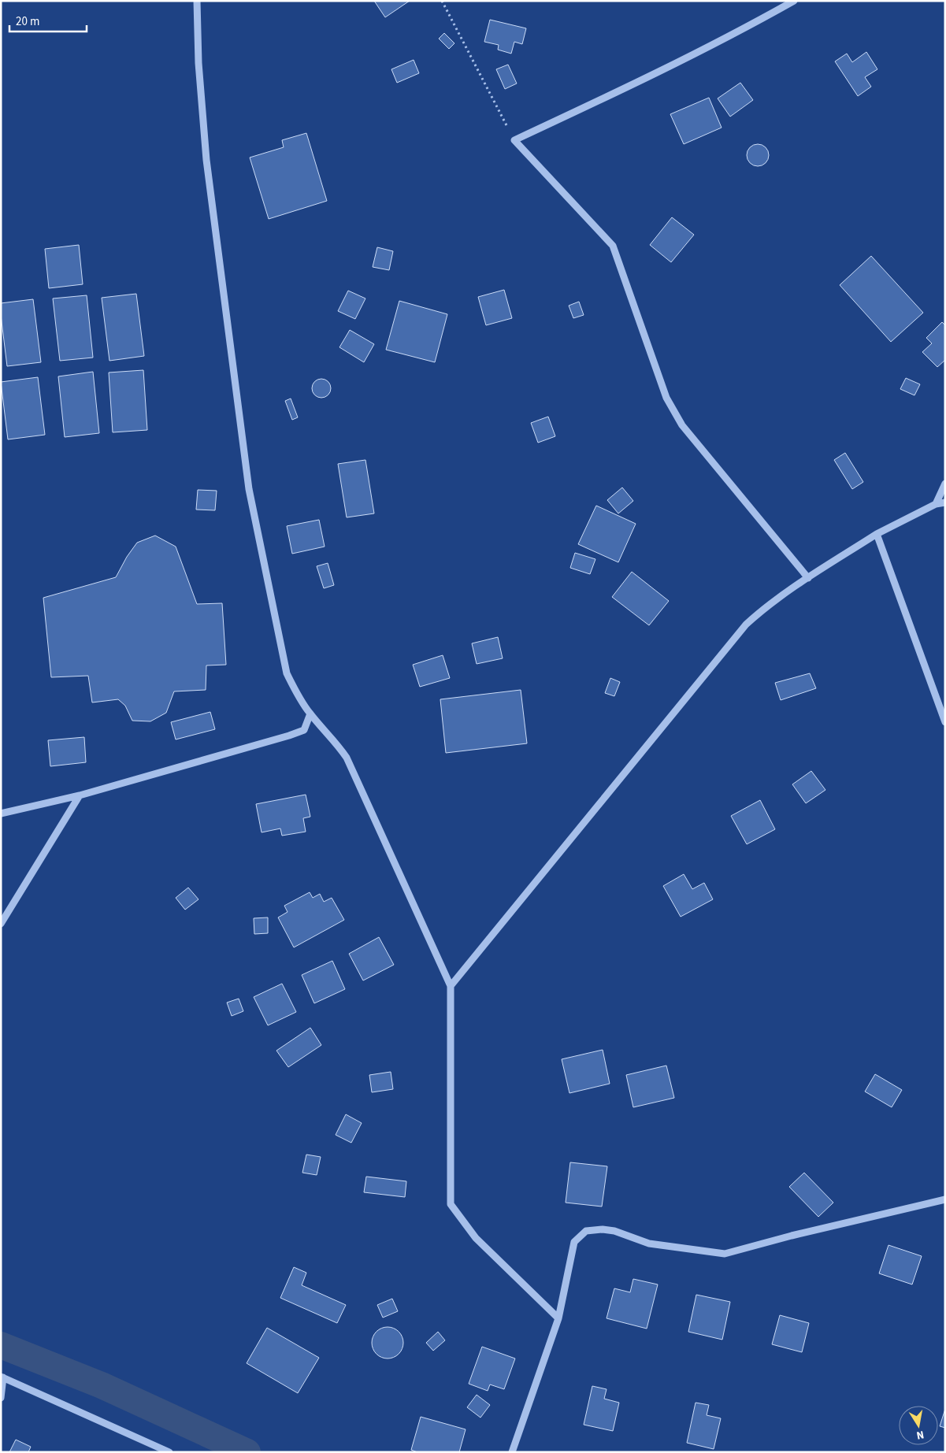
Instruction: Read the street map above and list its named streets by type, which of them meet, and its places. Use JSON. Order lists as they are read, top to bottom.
{
  "scale_bar": "20 m",
  "north": "bottom"
}
